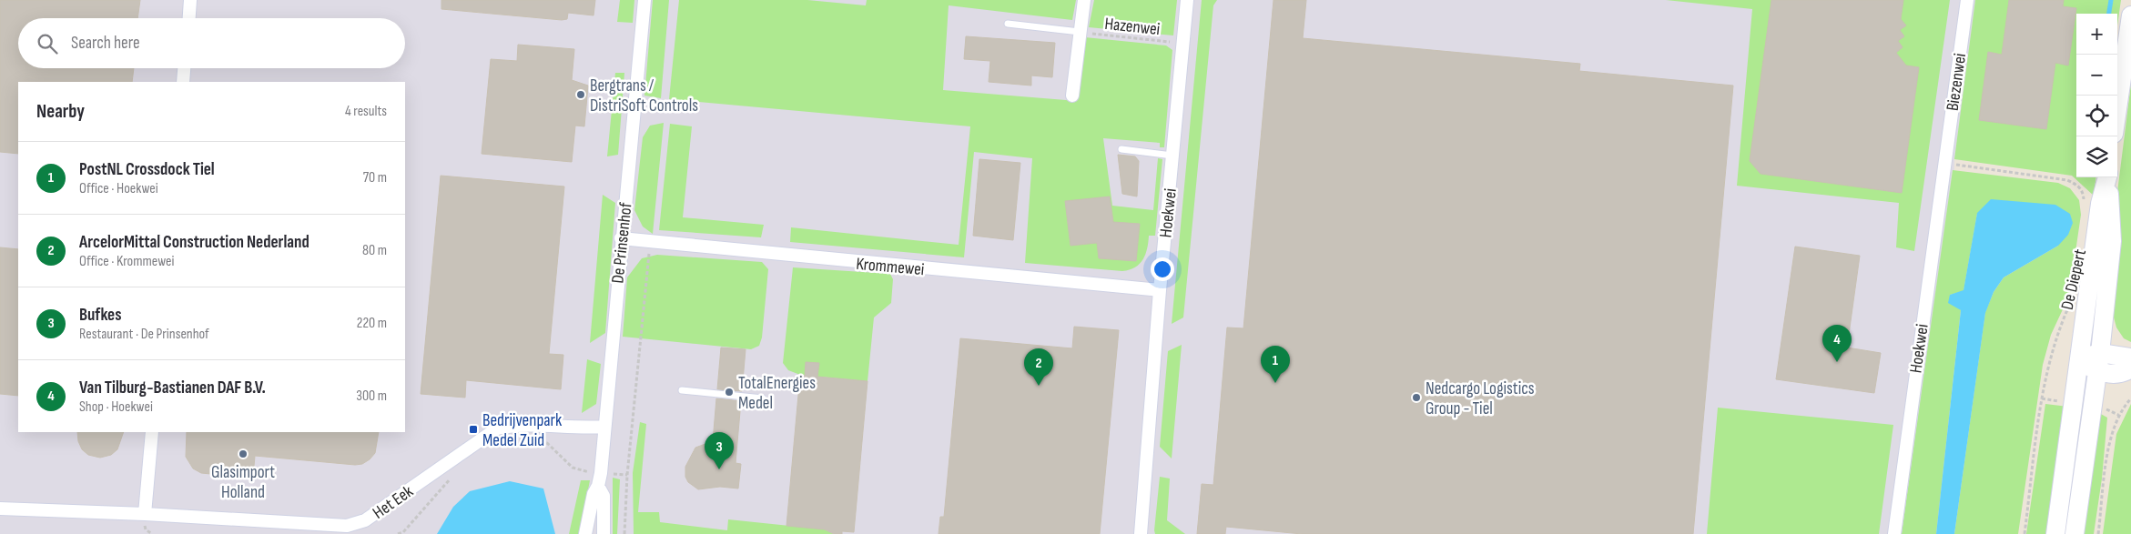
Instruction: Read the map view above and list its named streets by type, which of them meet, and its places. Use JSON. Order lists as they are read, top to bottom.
{
  "streets": {
    "main road": ["De Diepert"],
    "street": [
      "Biezenwei",
      "Hoekwei",
      "De Prinsenhof",
      "Krommewei",
      "Het Eek"
    ],
    "path": ["Hazenwei"]
  },
  "crossings": [
    ["Hazenwei", "Hoekwei"],
    ["Biezenwei", "Hoekwei"],
    ["Hoekwei", "Krommewei"],
    ["De Prinsenhof", "Krommewei"],
    ["De Prinsenhof", "Het Eek"]
  ],
  "places": {
    "other": [
      "Bergtrans / DistriSoft Controls",
      "TotalEnergies Medel",
      "Nedcargo Logistics Group - Tiel",
      "Glasimport Holland"
    ],
    "transit": ["Bedrijvenpark Medel Zuid"]
  },
  "page": {
    "map_buttons": ["+", "−"],
    "search": "Search here",
    "heading": ["Nearby", "4 results"],
    "list": [
      {
        "mark": "1",
        "name": "PostNL Crossdock Tiel",
        "note": "Office · Hoekwei",
        "value": "70 m"
      },
      {
        "mark": "2",
        "name": "ArcelorMittal Construction Nederland",
        "note": "Office · Krommewei",
        "value": "80 m"
      },
      {
        "mark": "3",
        "name": "Bufkes",
        "note": "Restaurant · De Prinsenhof",
        "value": "220 m"
      },
      {
        "mark": "4",
        "name": "Van Tilburg-Bastianen DAF B.V.",
        "note": "Shop · Hoekwei",
        "value": "300 m"
      }
    ],
    "pins": [
      "4",
      "1",
      "2",
      "3"
    ]
  }
}
